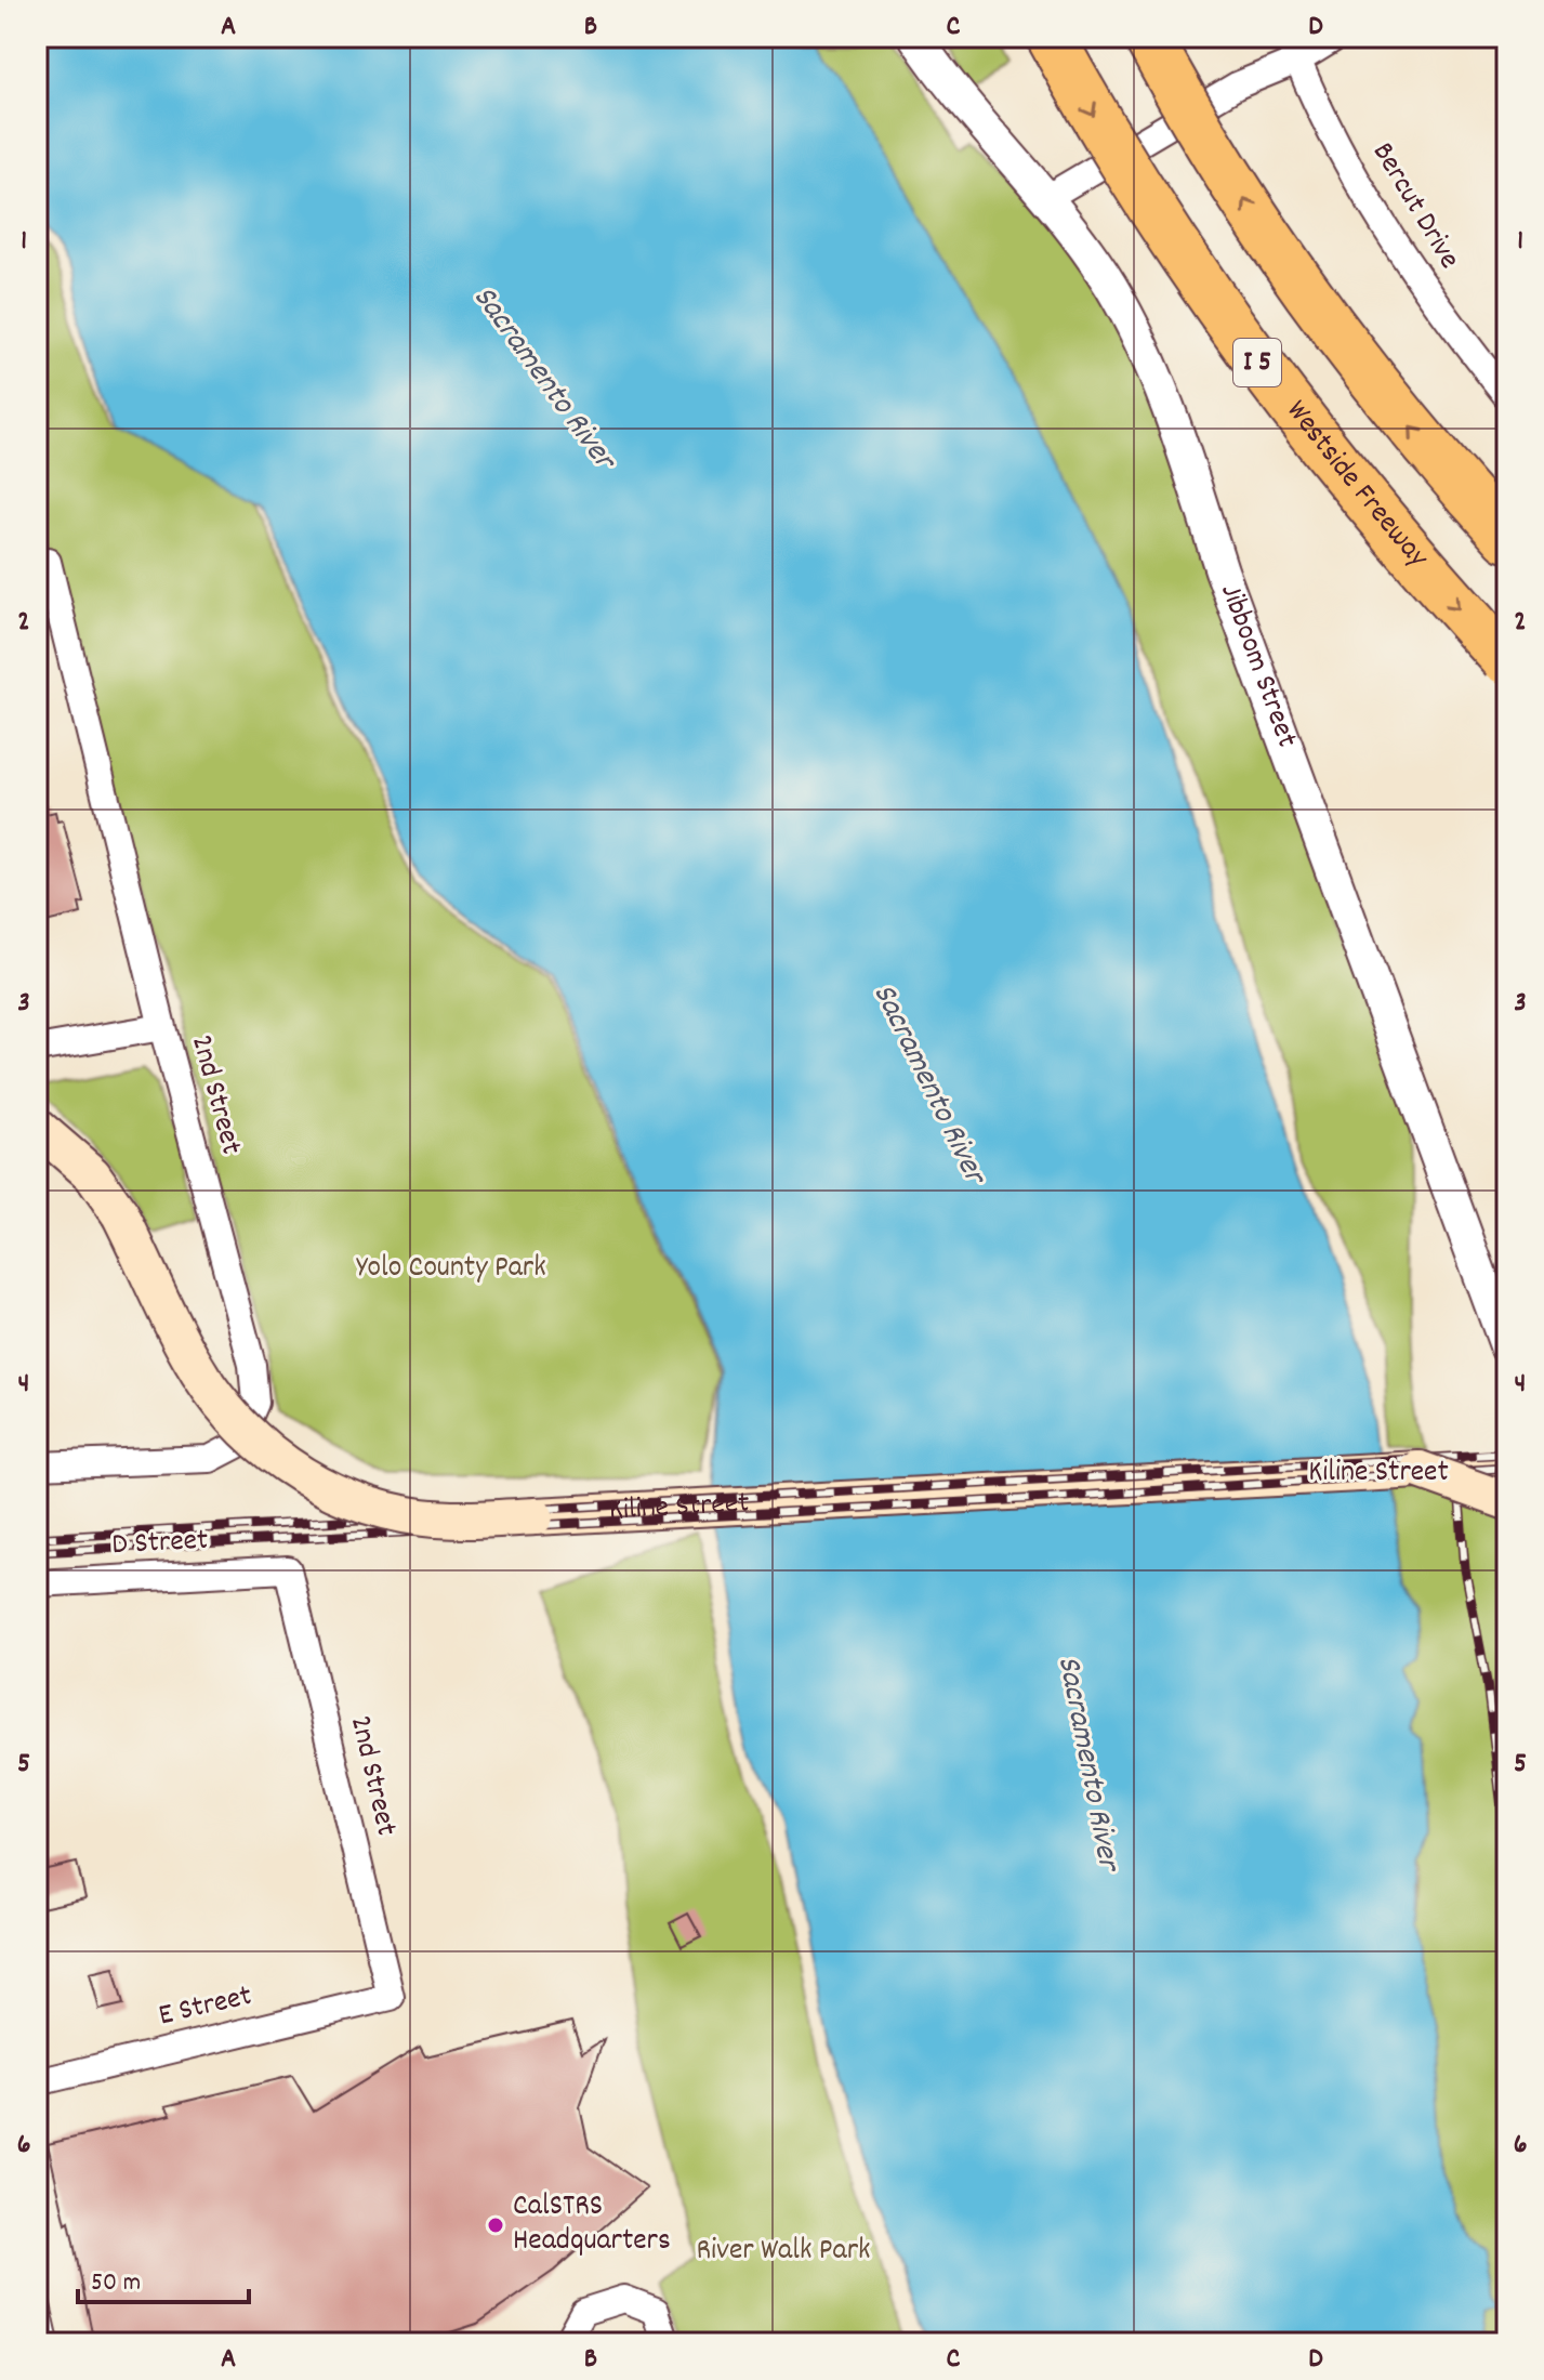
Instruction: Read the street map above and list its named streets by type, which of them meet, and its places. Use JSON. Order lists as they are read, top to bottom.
{
  "streets": {
    "highway": ["I 5", "Westside Freeway"],
    "main road": ["Kiline Street"],
    "street": [
      "Bercut Drive",
      "Jibboom Street",
      "2nd Street",
      "D Street",
      "E Street"
    ]
  },
  "crossings": [
    ["2nd Street", "D Street"],
    ["2nd Street", "E Street"]
  ],
  "water": ["Sacramento River"],
  "parks": ["Yolo County Park", "River Walk Park"],
  "places": ["CalSTRS Headquarters"],
  "scale_bar": "50 m",
  "grid": {
    "columns": [
      "A",
      "B",
      "C",
      "D"
    ],
    "rows": [
      "1",
      "2",
      "3",
      "4",
      "5",
      "6"
    ]
  }
}
